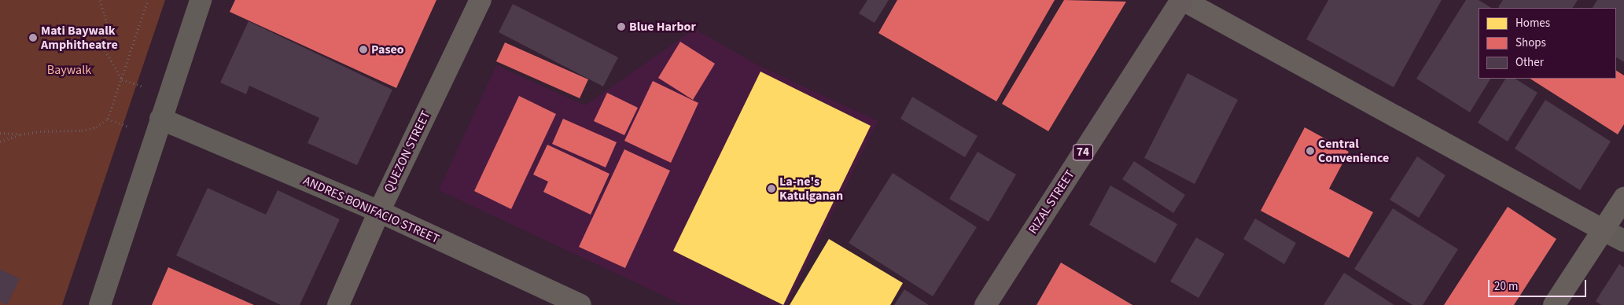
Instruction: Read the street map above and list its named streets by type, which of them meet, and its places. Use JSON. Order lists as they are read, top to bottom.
{
  "streets": {
    "main road": ["74", "RIZAL STREET"],
    "street": ["QUEZON STREET", "ANDRES BONIFACIO STREET"]
  },
  "crossings": [
    ["QUEZON STREET", "ANDRES BONIFACIO STREET"]
  ],
  "parks": ["Baywalk"],
  "places": [
    "Blue Harbor",
    "Mati Baywalk Amphitheatre",
    "Paseo",
    "Central Convenience",
    "La-ne's Katulganan"
  ],
  "legend": ["Homes", "Shops", "Other"],
  "scale_bar": "20 m"
}
